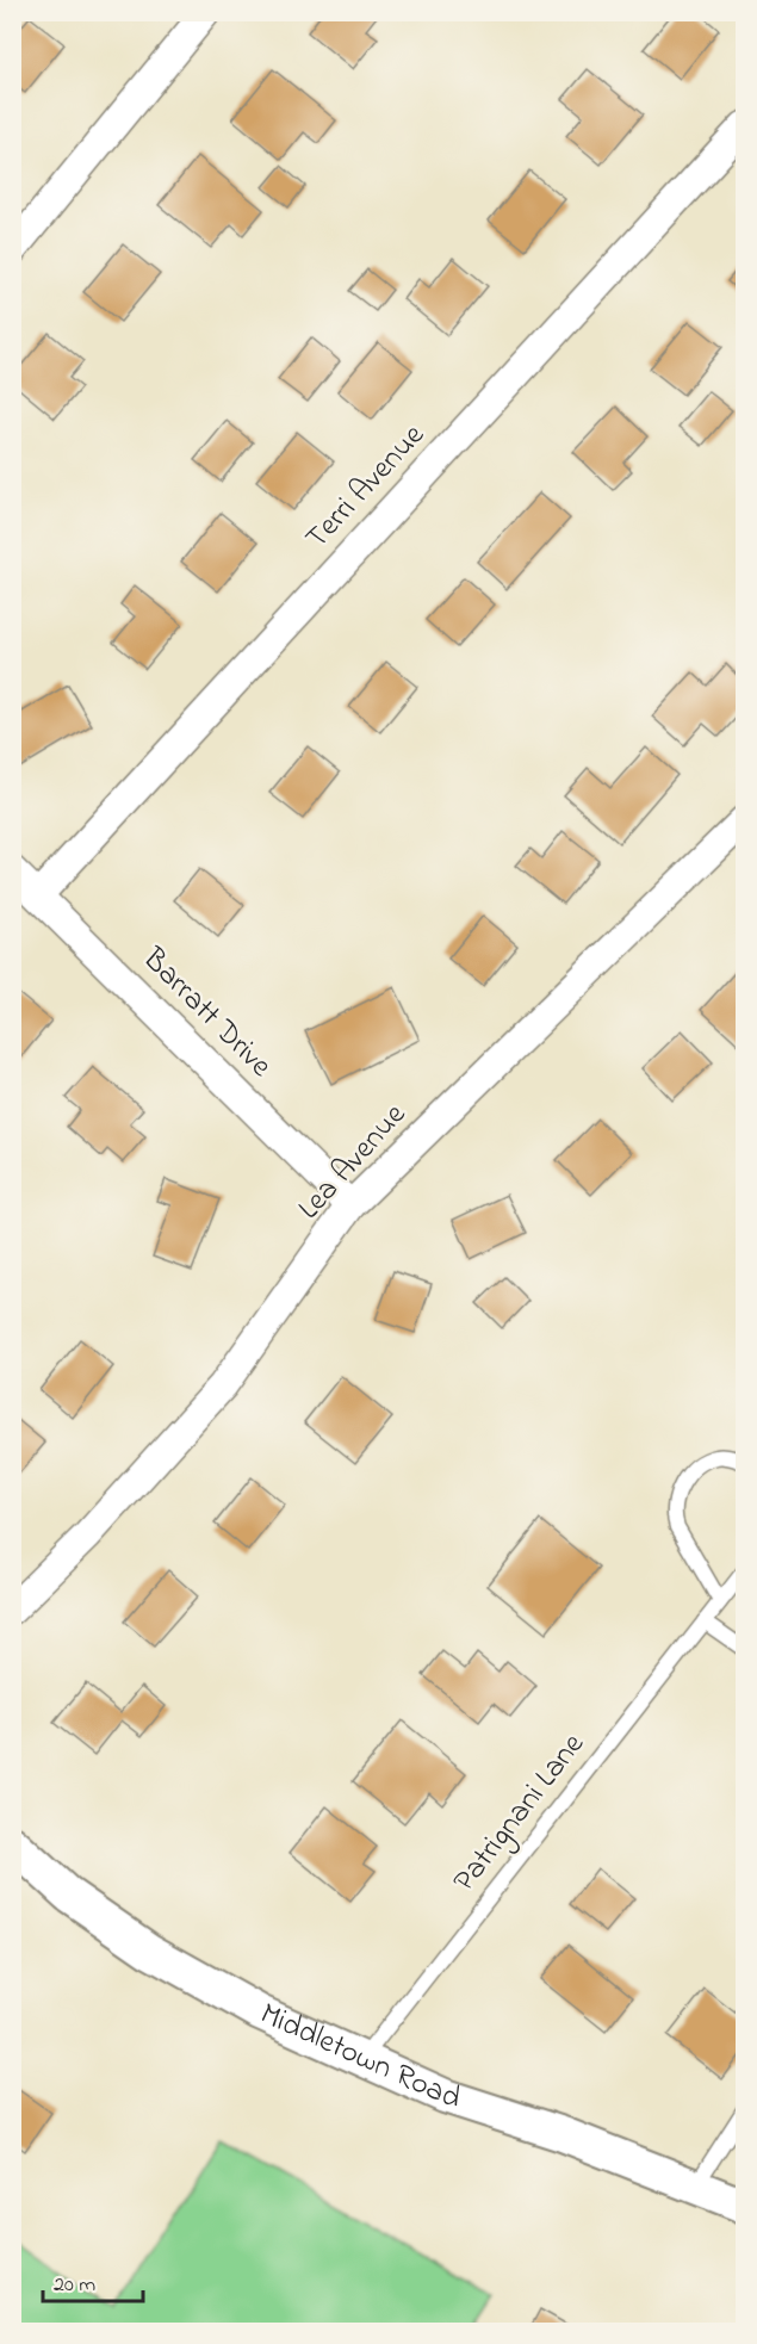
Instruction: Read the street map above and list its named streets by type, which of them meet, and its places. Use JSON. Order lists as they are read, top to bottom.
{
  "streets": {
    "street": [
      "Terri Avenue",
      "Barratt Drive",
      "Lea Avenue",
      "Middletown Road"
    ],
    "lane": ["Patrignani Lane"]
  },
  "crossings": [
    ["Terri Avenue", "Barratt Drive"],
    ["Barratt Drive", "Lea Avenue"],
    ["Patrignani Lane", "Middletown Road"]
  ],
  "scale_bar": "20 m"
}
